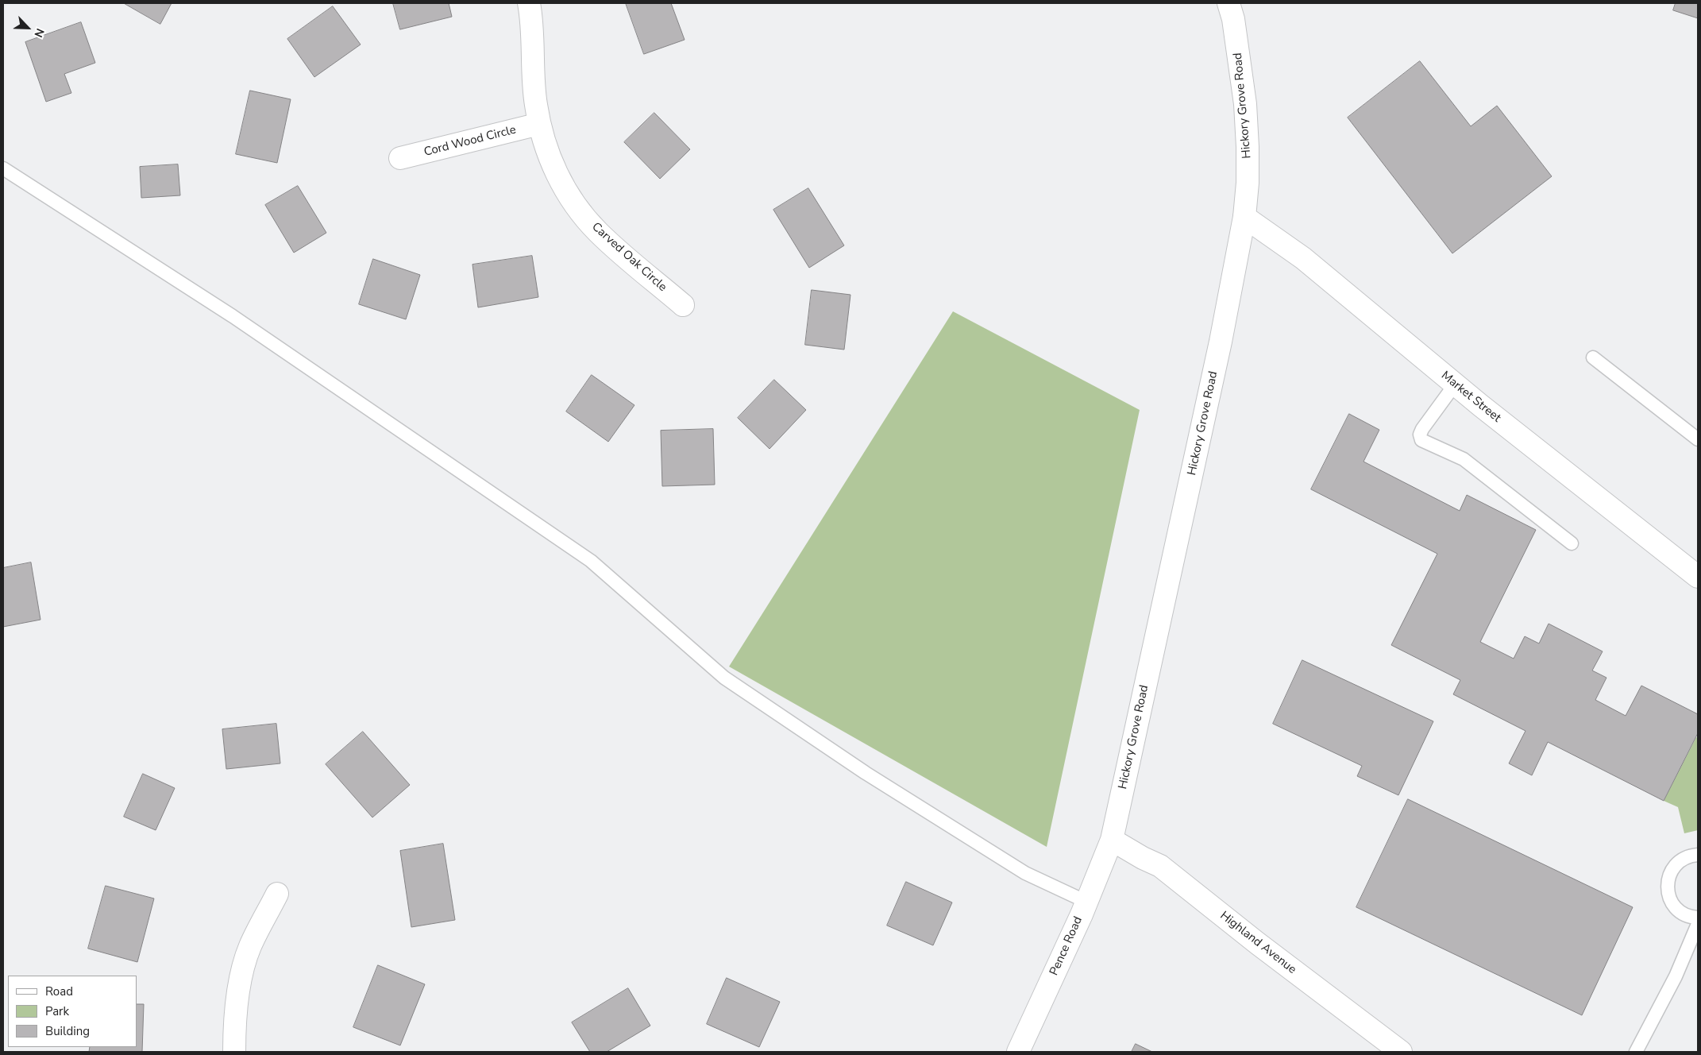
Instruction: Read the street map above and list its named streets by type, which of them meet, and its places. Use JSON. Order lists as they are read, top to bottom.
{
  "streets": {
    "street": [
      "Hickory Grove Road",
      "Cord Wood Circle",
      "Carved Oak Circle",
      "Market Street",
      "Highland Avenue",
      "Pence Road"
    ]
  },
  "crossings": [
    ["Hickory Grove Road", "Market Street"],
    ["Hickory Grove Road", "Highland Avenue"],
    ["Hickory Grove Road", "Pence Road"],
    ["Cord Wood Circle", "Carved Oak Circle"],
    ["Highland Avenue", "Pence Road"]
  ],
  "legend": ["Road", "Park", "Building"],
  "north": "bottom right"
}
